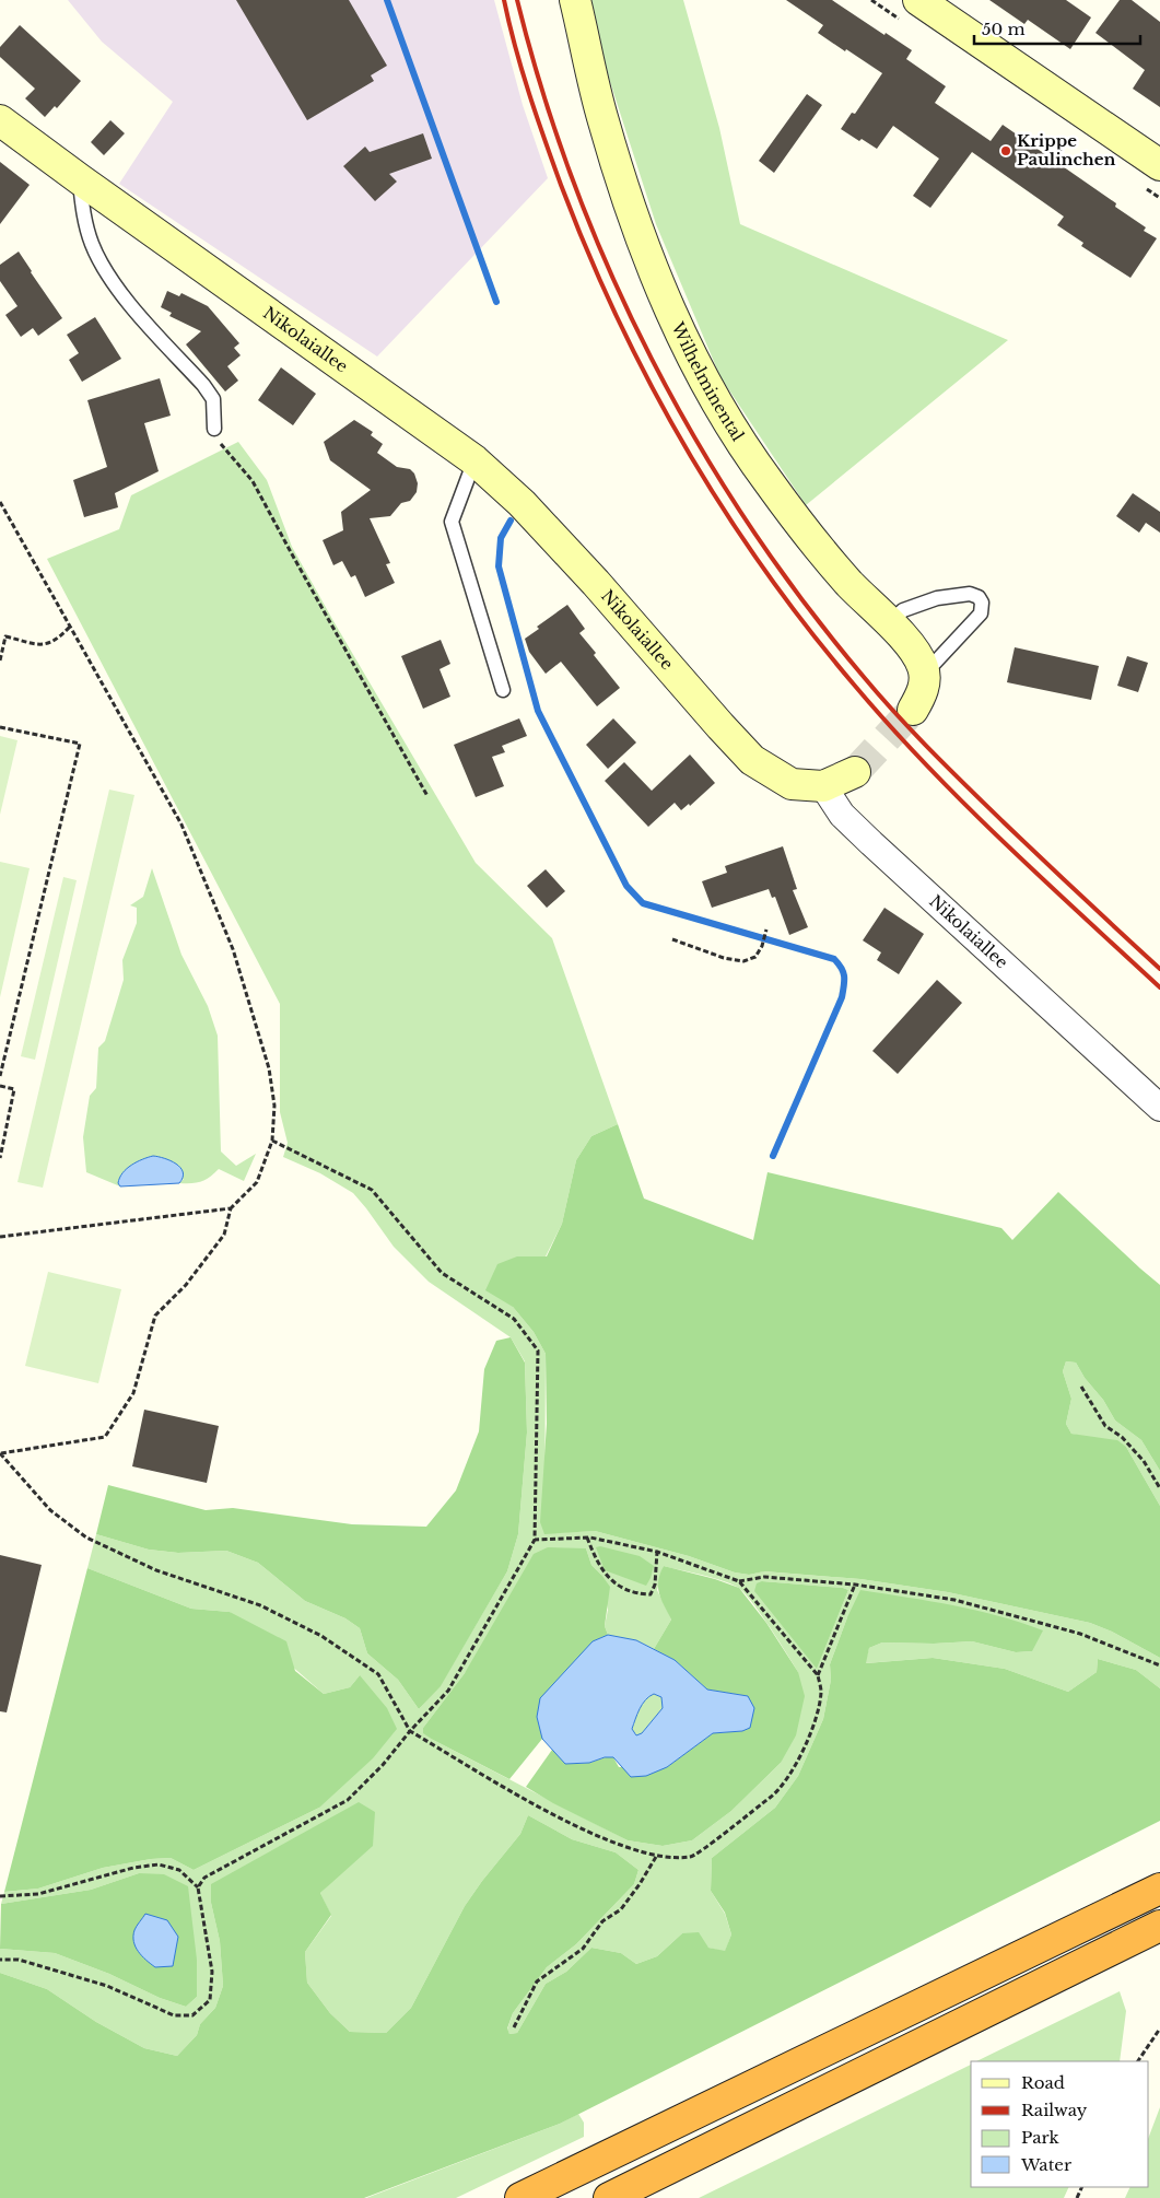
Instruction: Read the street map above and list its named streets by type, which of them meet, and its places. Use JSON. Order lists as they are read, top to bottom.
{
  "streets": {
    "street": ["Nikolaiallee", "Wilhelminental"]
  },
  "places": ["Krippe Paulinchen"],
  "legend": [
    "Road",
    "Railway",
    "Park",
    "Water"
  ],
  "scale_bar": "50 m"
}
